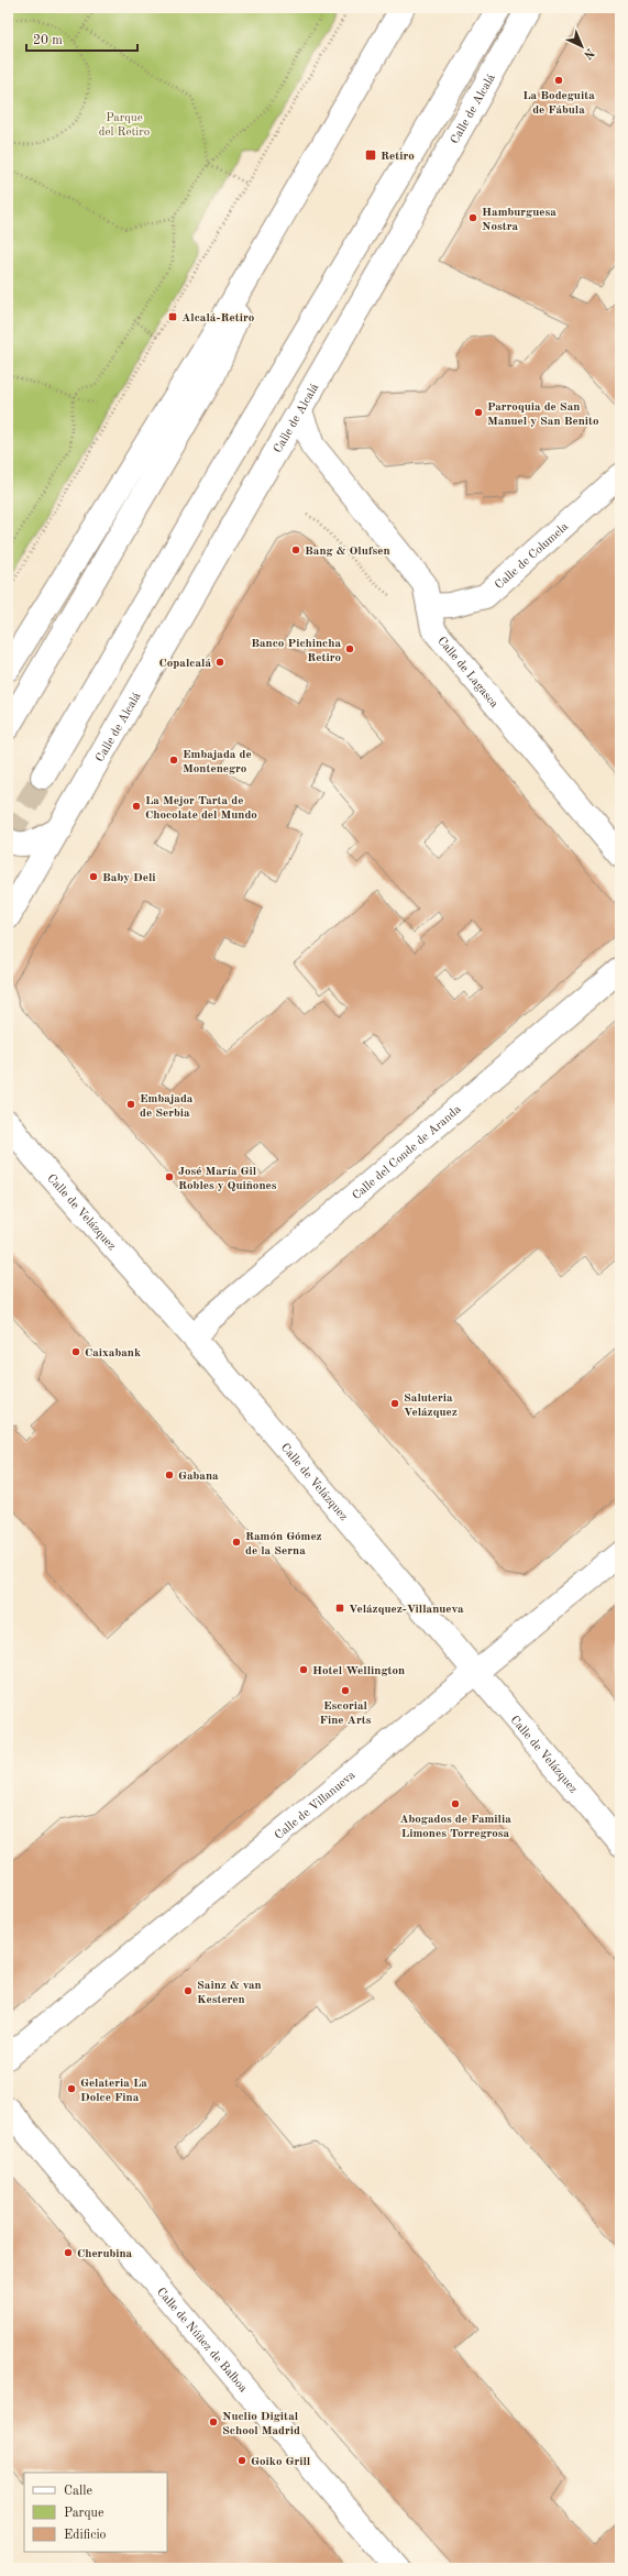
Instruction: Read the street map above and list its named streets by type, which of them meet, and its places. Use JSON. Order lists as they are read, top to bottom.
{
  "streets": {
    "street": [
      "Calle de Alcalá",
      "Calle de Columela",
      "Calle de Lagasca",
      "Calle del Conde de Aranda",
      "Calle de Velázquez",
      "Calle de Villanueva",
      "Calle de Núñez de Balboa"
    ]
  },
  "crossings": [
    ["Calle de Alcalá", "Calle de Lagasca"],
    ["Calle de Columela", "Calle de Lagasca"],
    ["Calle del Conde de Aranda", "Calle de Velázquez"],
    ["Calle de Velázquez", "Calle de Villanueva"]
  ],
  "parks": ["Parque del Retiro"],
  "places": {
    "other": [
      "La Bodeguita de Fábula",
      "Hamburguesa Nostra",
      "Parroquia de San Manuel y San Benito",
      "Bang & Olufsen",
      "Banco Pichincha Retiro",
      "Copalcalá",
      "Embajada de Montenegro",
      "La Mejor Tarta de Chocolate del Mundo",
      "Baby Deli",
      "Embajada de Serbia",
      "José María Gil Robles y Quiñones",
      "Caixabank",
      "Saluteria Velázquez",
      "Gabana",
      "Ramón Gómez de la Serna",
      "Hotel Wellington",
      "Escorial Fine Arts",
      "Abogados de Familia Limones Torregrosa",
      "Sainz & van Kesteren",
      "Gelateria La Dolce Fina",
      "Cherubina",
      "Nuclio Digital School Madrid",
      "Goiko Grill"
    ],
    "transit": ["Retiro", "Alcalá-Retiro", "Velázquez-Villanueva"]
  },
  "legend": ["Calle", "Parque", "Edificio"],
  "scale_bar": "20 m",
  "north": "bottom right"
}
